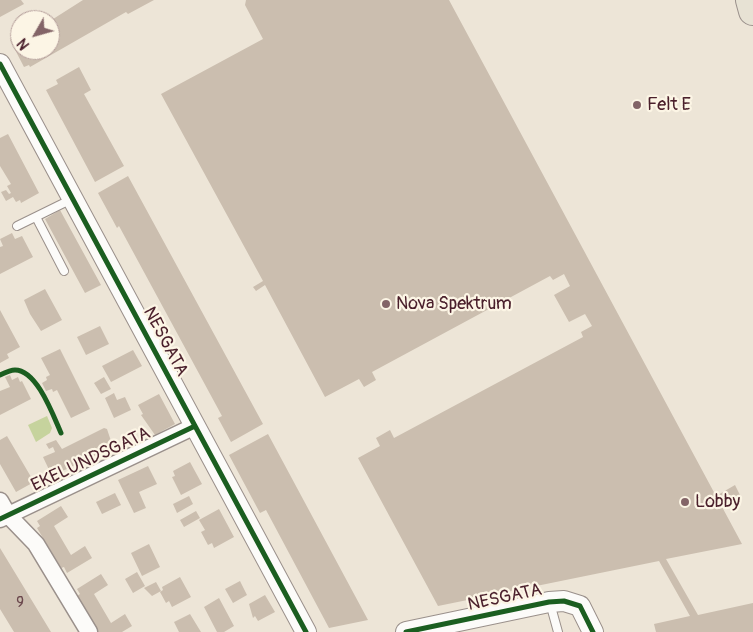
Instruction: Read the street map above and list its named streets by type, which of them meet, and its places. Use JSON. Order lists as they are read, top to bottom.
{
  "streets": {
    "street": ["NESGATA", "EKELUNDSGATA"]
  },
  "crossings": [
    ["NESGATA", "EKELUNDSGATA"]
  ],
  "places": ["Felt E", "Nova Spektrum", "Lobby"],
  "house_numbers": ["9"],
  "north": "bottom left"
}
